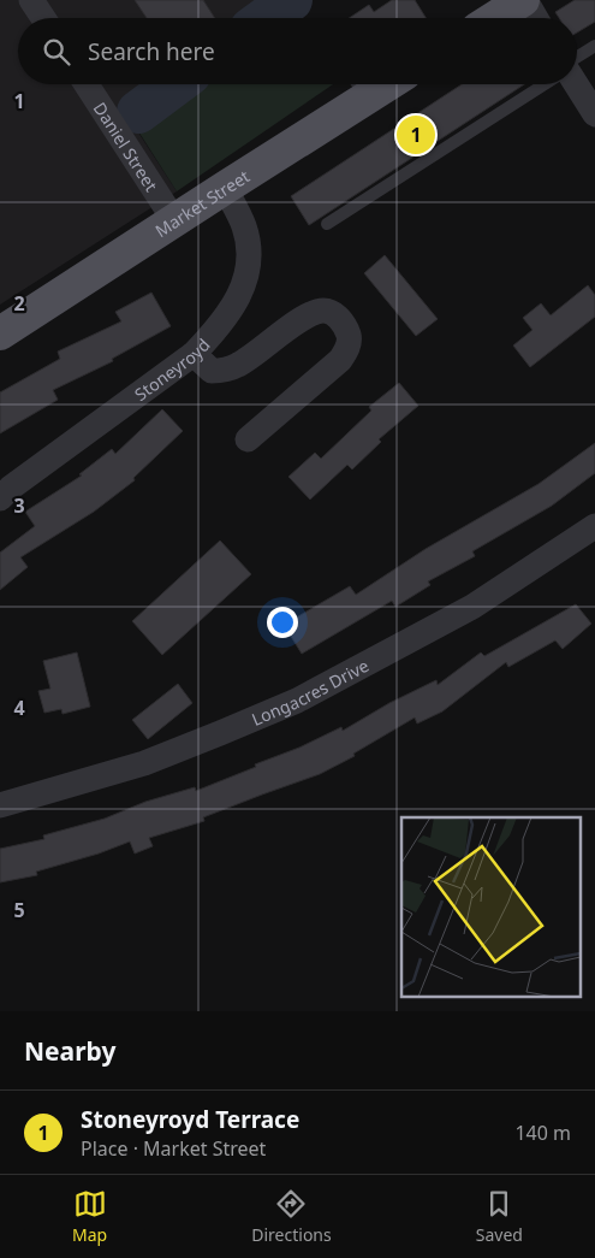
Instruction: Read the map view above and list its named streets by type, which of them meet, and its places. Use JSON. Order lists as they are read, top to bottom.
{
  "streets": {
    "main road": ["Market Street"],
    "street": ["Daniel Street", "Stoneyroyd", "Longacres Drive"]
  },
  "crossings": [
    ["Daniel Street", "Market Street"],
    ["Market Street", "Stoneyroyd"]
  ],
  "page": {
    "search": "Search here",
    "pins": "1",
    "heading": "Nearby",
    "list": [
      {
        "mark": "1",
        "name": "Stoneyroyd Terrace",
        "note": "Place · Market Street",
        "value": "140 m"
      }
    ],
    "nav": ["Map", "Directions", "Saved"]
  },
  "grid": {
    "rows": [
      "1",
      "2",
      "3",
      "4",
      "5"
    ]
  }
}
